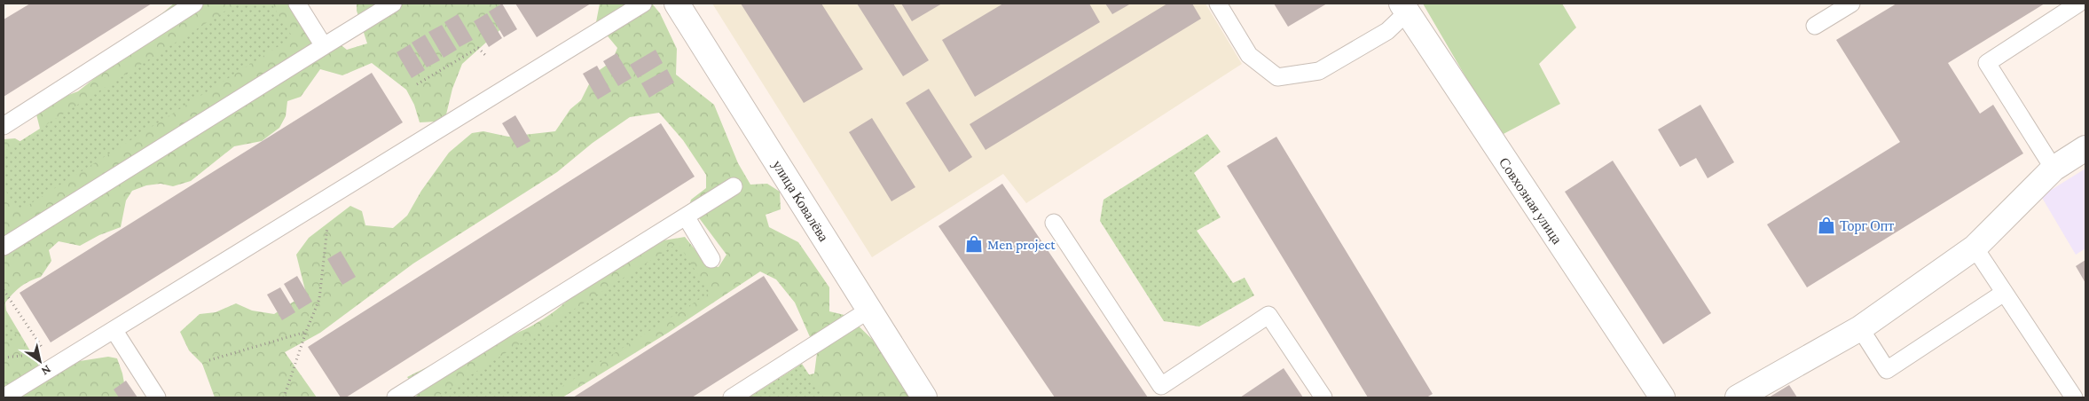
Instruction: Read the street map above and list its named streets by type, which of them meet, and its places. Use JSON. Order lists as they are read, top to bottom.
{
  "streets": {
    "street": ["улица Ковалёва", "Совхозная улица"]
  },
  "places": {
    "shop": ["Торг Опт", "Men project"]
  },
  "north": "bottom right"
}
